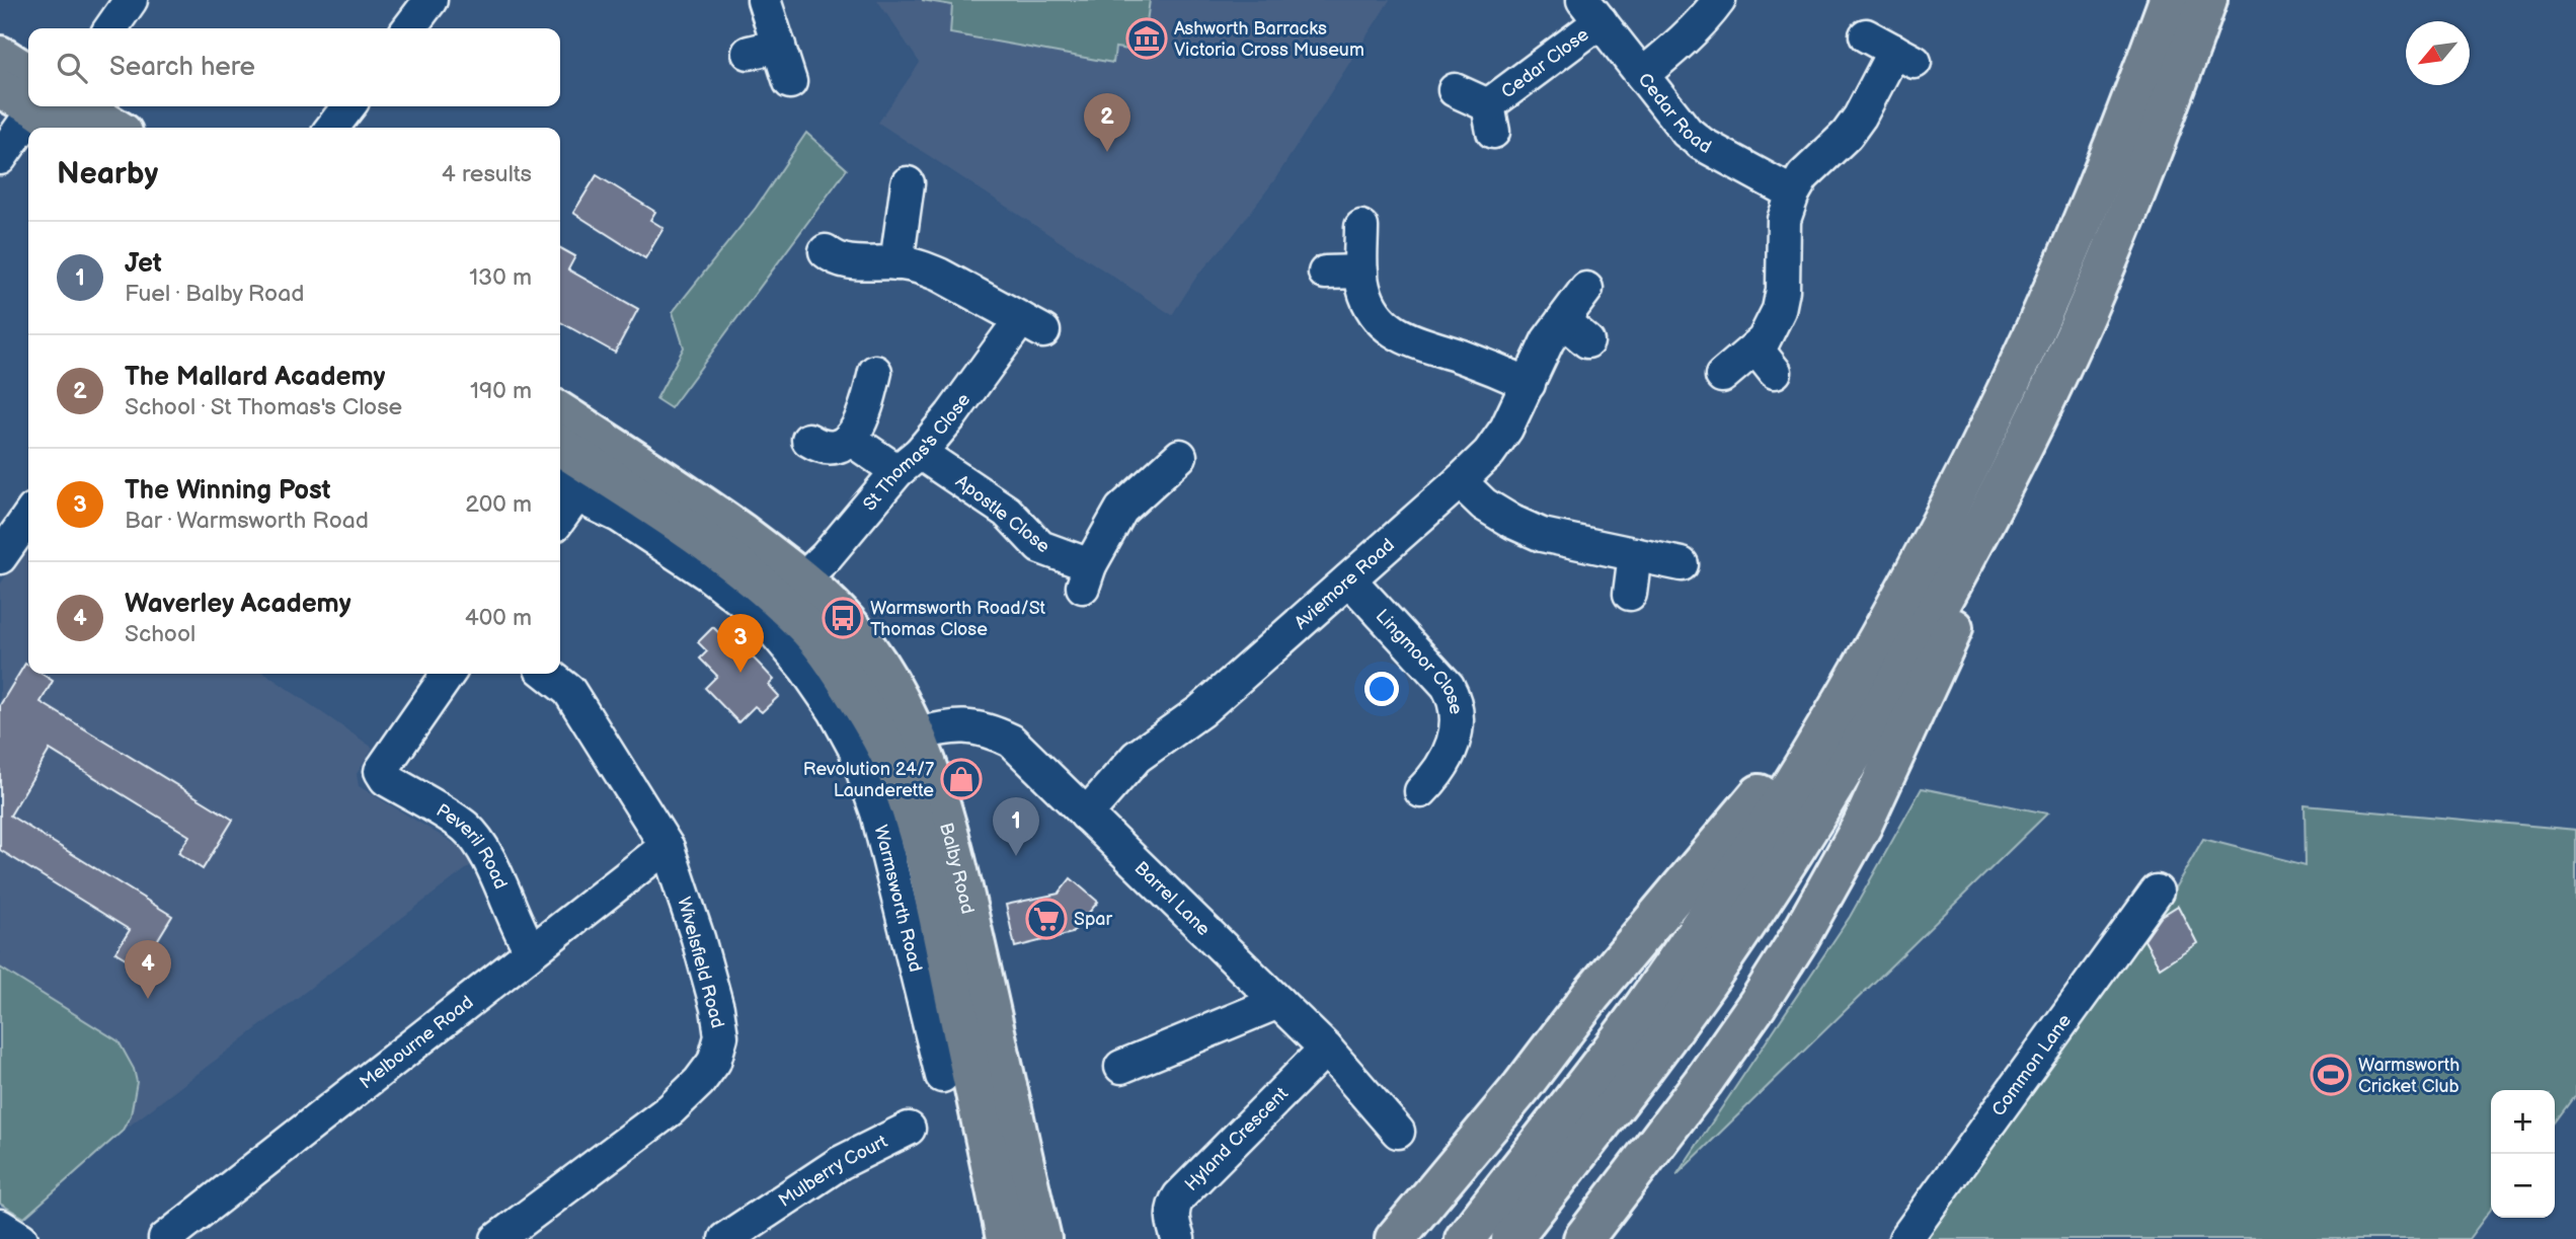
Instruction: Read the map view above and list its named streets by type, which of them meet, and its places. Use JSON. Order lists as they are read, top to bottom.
{
  "streets": {
    "main road": ["Balby Road"],
    "street": [
      "Cedar Close",
      "Cedar Road",
      "St Thomas's Close",
      "Apostle Close",
      "Aviemore Road",
      "Lingmoor Close",
      "Peveril Road",
      "Warmsworth Road",
      "Barrel Lane",
      "Wivelsfield Road",
      "Melbourne Road",
      "Common Lane",
      "Hyland Crescent",
      "Mulberry Court"
    ]
  },
  "crossings": [
    ["Cedar Close", "Cedar Road"],
    ["St Thomas's Close", "Apostle Close"],
    ["St Thomas's Close", "Balby Road"],
    ["Aviemore Road", "Lingmoor Close"],
    ["Aviemore Road", "Barrel Lane"],
    ["Peveril Road", "Melbourne Road"],
    ["Balby Road", "Barrel Lane"],
    ["Barrel Lane", "Hyland Crescent"],
    ["Wivelsfield Road", "Melbourne Road"]
  ],
  "places": {
    "museum": ["Ashworth Barracks Victoria Cross Museum"],
    "bus stop": ["Warmsworth Road/St Thomas Close"],
    "shop": ["Revolution 24/7 Launderette"],
    "supermarket": ["Spar"],
    "sports": ["Warmsworth Cricket Club"]
  },
  "north": "bottom left",
  "page": {
    "search": "Search here",
    "pins": [
      "2",
      "3",
      "1",
      "4"
    ],
    "heading": ["Nearby", "4 results"],
    "list": [
      {
        "mark": "1",
        "name": "Jet",
        "note": "Fuel · Balby Road",
        "value": "130 m"
      },
      {
        "mark": "2",
        "name": "The Mallard Academy",
        "note": "School · St Thomas's Close",
        "value": "190 m"
      },
      {
        "mark": "3",
        "name": "The Winning Post",
        "note": "Bar · Warmsworth Road",
        "value": "200 m"
      },
      {
        "mark": "4",
        "name": "Waverley Academy",
        "note": "School",
        "value": "400 m"
      }
    ],
    "map_buttons": ["+", "−"]
  }
}
